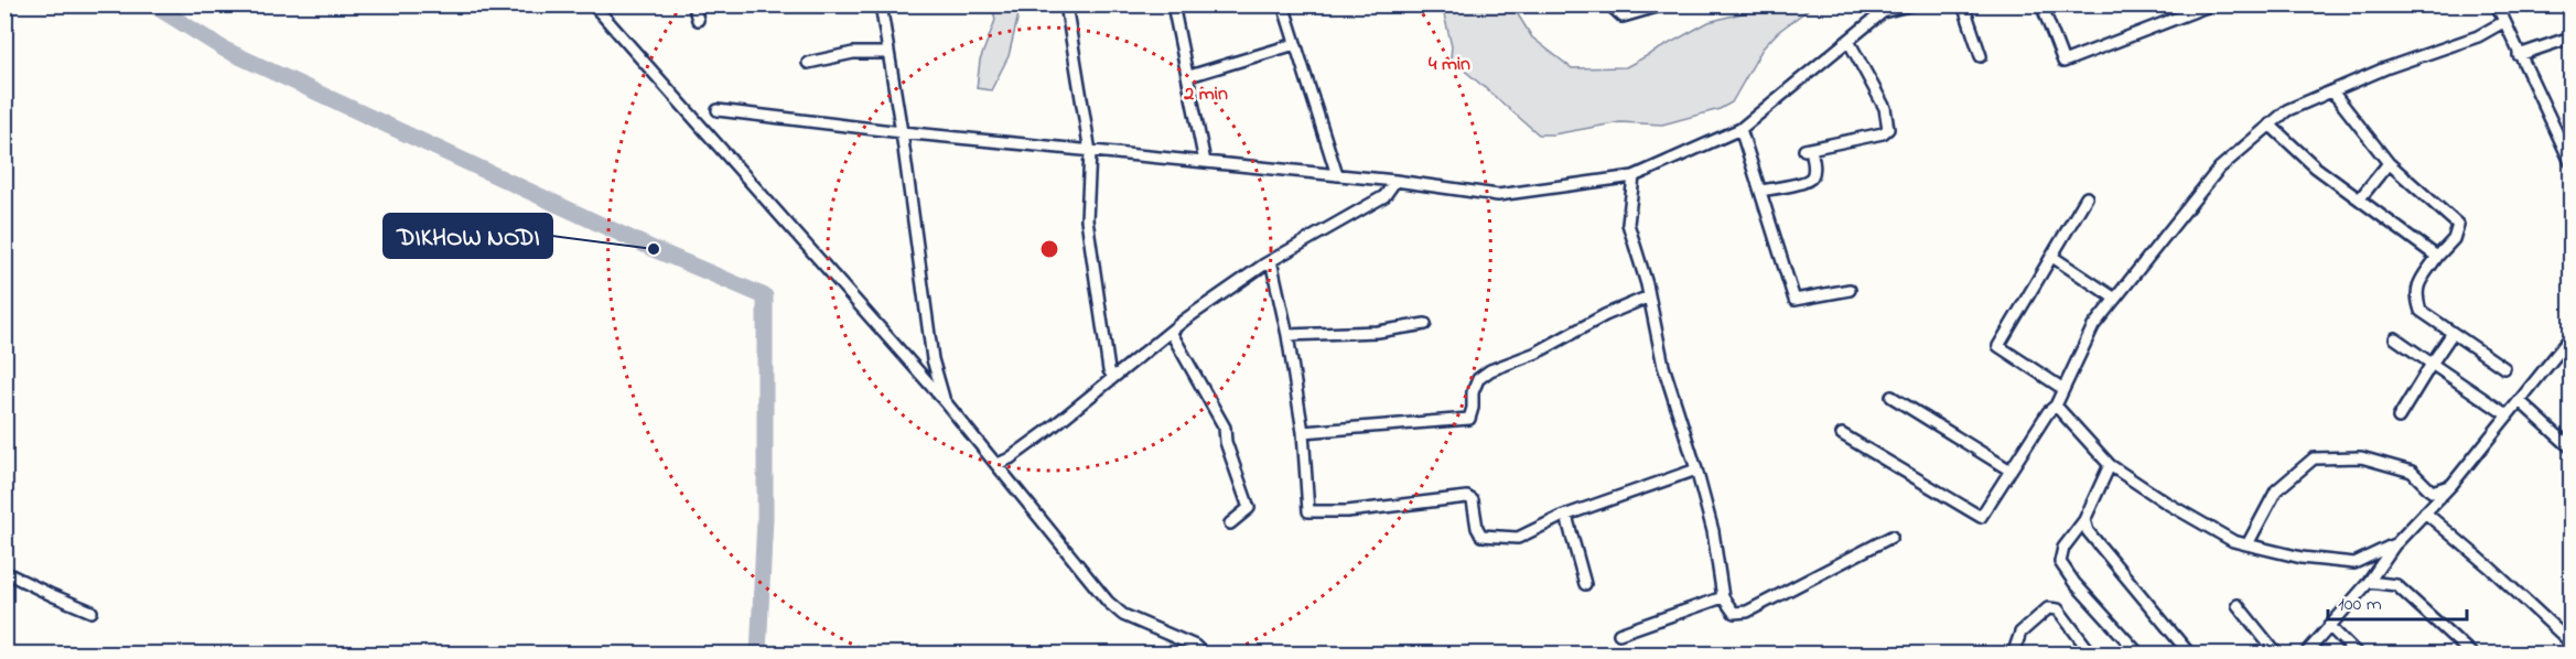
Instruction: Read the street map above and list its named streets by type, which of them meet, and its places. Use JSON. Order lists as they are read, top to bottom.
{
  "places": ["DIKHOW NODI"],
  "scale_bar": "100 m",
  "rings": ["4 min", "2 min"]
}
